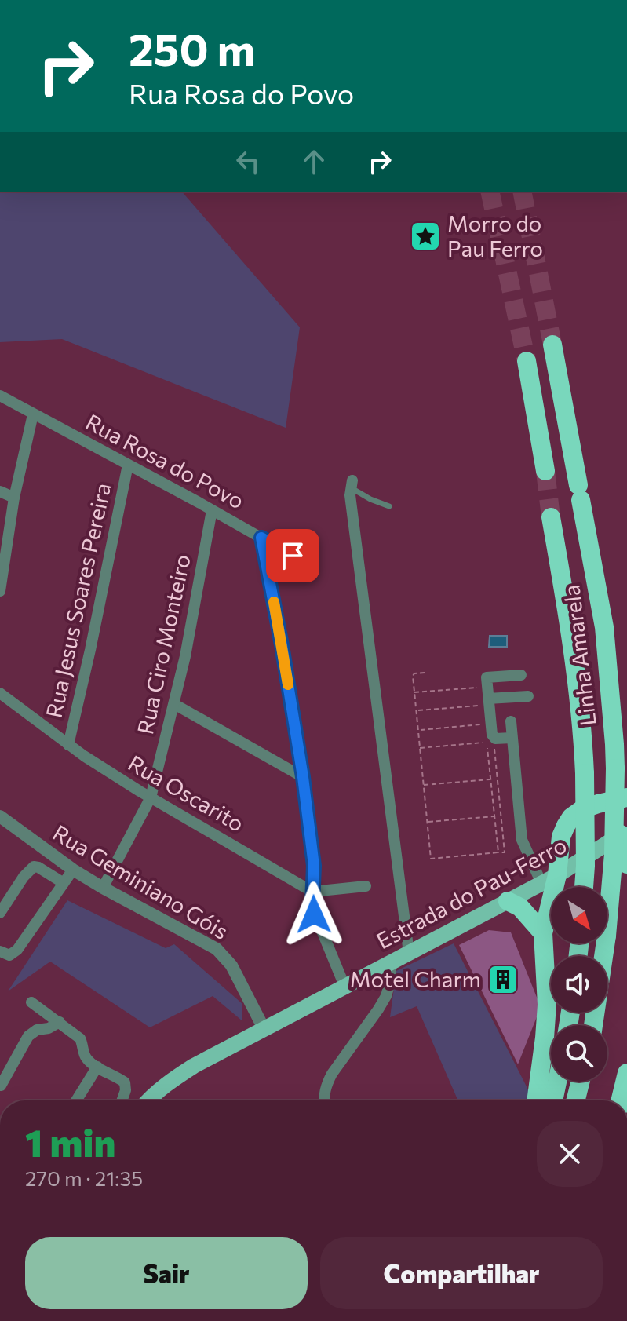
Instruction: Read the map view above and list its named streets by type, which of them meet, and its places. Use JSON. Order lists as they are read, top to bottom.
{
  "streets": {
    "highway": ["Linha Amarela"],
    "main road": ["Estrada do Pau-Ferro"],
    "street": [
      "Rua Rosa do Povo",
      "Rua Jesus Soares Pereira",
      "Rua Ciro Monteiro",
      "Rua Oscarito",
      "Rua Geminiano Góis"
    ]
  },
  "crossings": [
    ["Rua Rosa do Povo", "Rua Jesus Soares Pereira"],
    ["Rua Rosa do Povo", "Rua Ciro Monteiro"],
    ["Rua Jesus Soares Pereira", "Rua Oscarito"],
    ["Rua Ciro Monteiro", "Rua Oscarito"],
    ["Rua Ciro Monteiro", "Rua Geminiano Góis"],
    ["Rua Geminiano Góis", "Estrada do Pau-Ferro"]
  ],
  "places": {
    "place": ["Morro do Pau Ferro"],
    "building": ["Motel Charm"]
  },
  "north": "bottom right",
  "page": {
    "turn": ["250 m", "Rua Rosa do Povo"],
    "heading": ["1 min", "270 m · 21:35"],
    "buttons": ["Sair", "Compartilhar"]
  }
}
